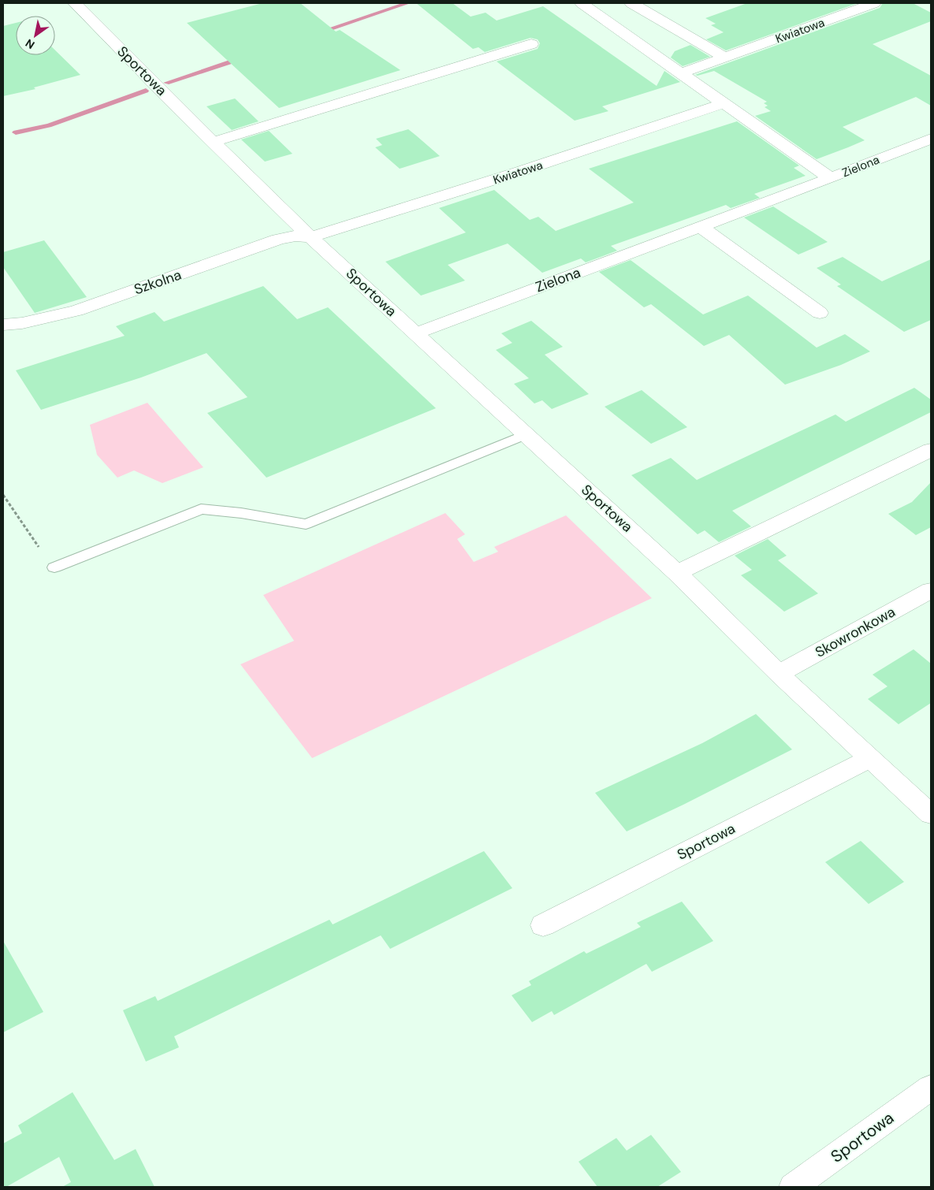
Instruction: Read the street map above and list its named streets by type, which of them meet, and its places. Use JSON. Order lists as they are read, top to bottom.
{
  "streets": {
    "street": [
      "Kwiatowa",
      "Sportowa",
      "Zielona",
      "Szkolna",
      "Skowronkowa"
    ]
  },
  "crossings": [
    ["Kwiatowa", "Sportowa"],
    ["Kwiatowa", "Szkolna"],
    ["Sportowa", "Zielona"],
    ["Sportowa", "Szkolna"],
    ["Sportowa", "Skowronkowa"]
  ],
  "north": "bottom left"
}
